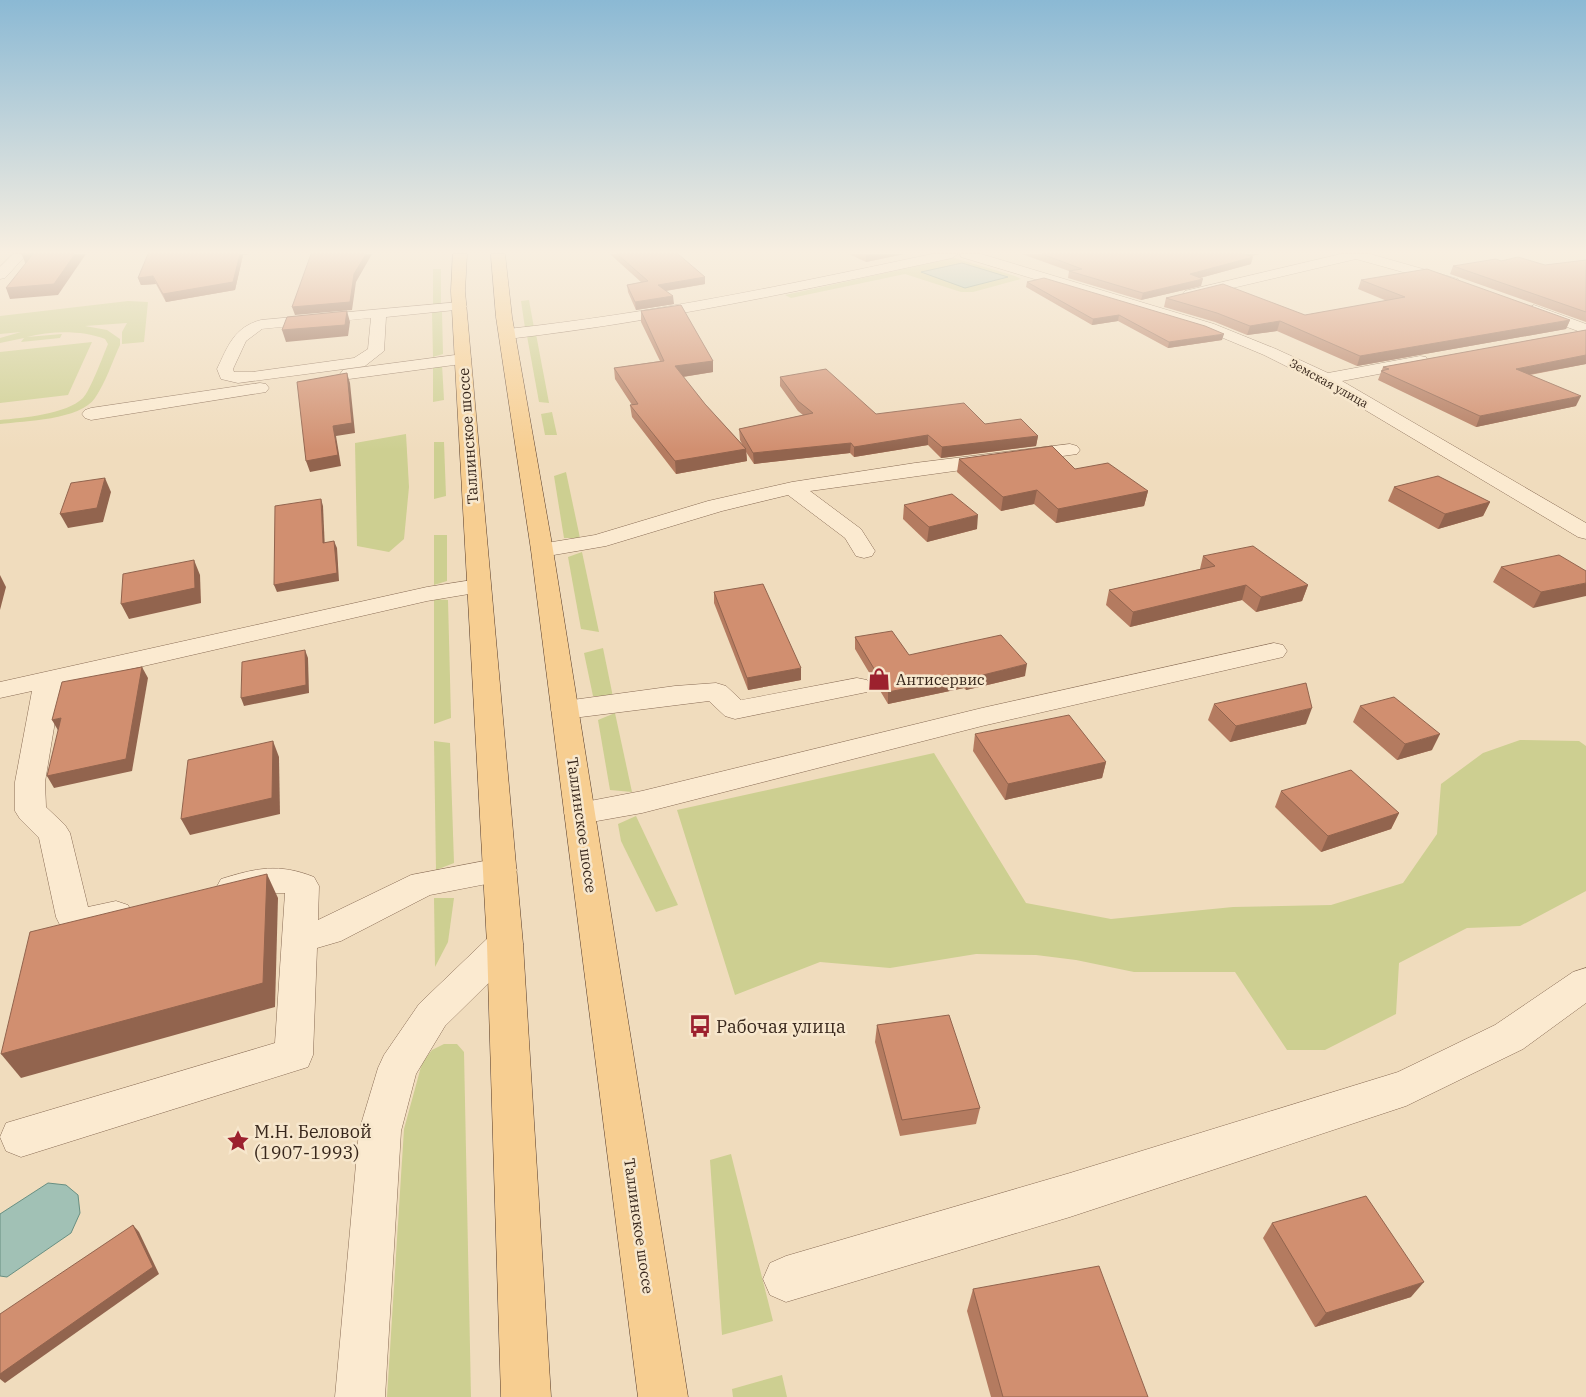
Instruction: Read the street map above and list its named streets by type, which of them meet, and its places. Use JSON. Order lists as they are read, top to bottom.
{
  "streets": {
    "main road": ["Таллинское шоссе"],
    "street": ["Земская улица"]
  },
  "places": {
    "shop": ["Антисервис"],
    "bus stop": ["Рабочая улица"],
    "place": ["М.Н. Беловой (1907-1993)"]
  }
}
